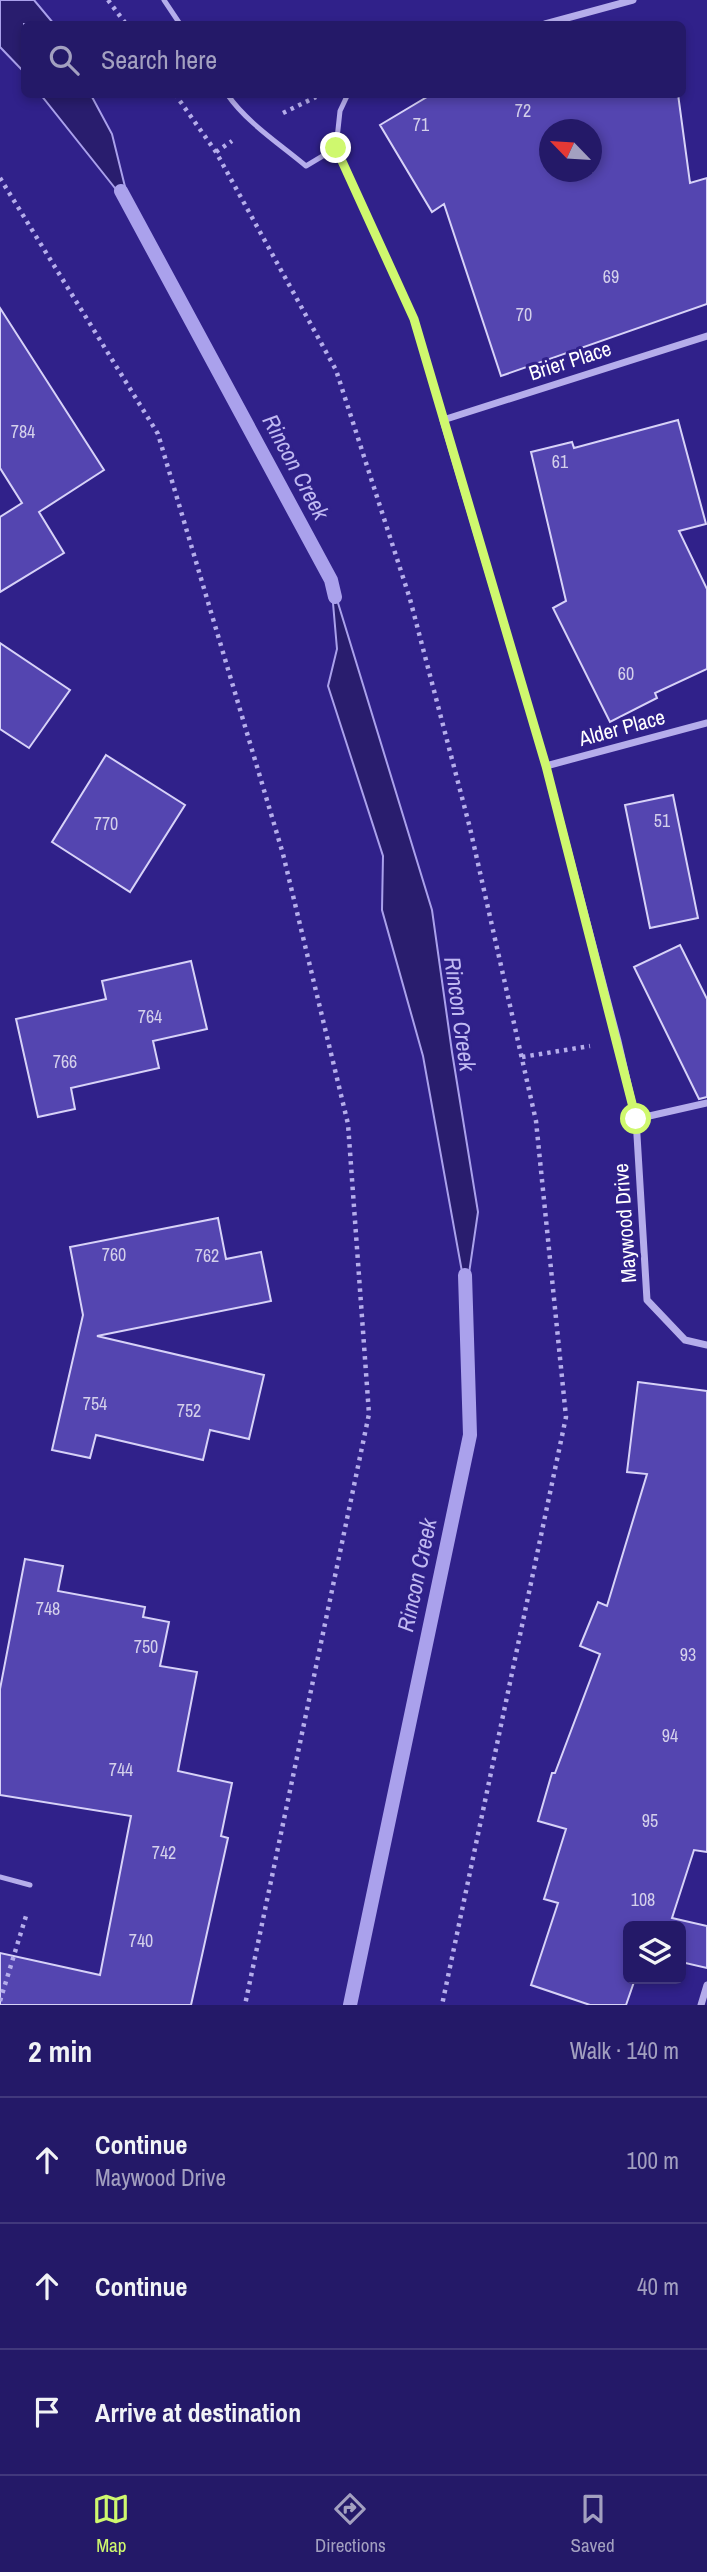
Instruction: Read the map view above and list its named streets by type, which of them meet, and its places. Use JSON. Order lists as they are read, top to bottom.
{
  "streets": {
    "street": ["Brier Place", "Alder Place", "Maywood Drive"]
  },
  "crossings": [
    ["Brier Place", "Maywood Drive"],
    ["Alder Place", "Maywood Drive"]
  ],
  "water": ["Rincon Creek"],
  "house_numbers": [
    "72",
    "71",
    "69",
    "70",
    "784",
    "61",
    "60",
    "51",
    "770",
    "764",
    "766",
    "760",
    "762",
    "754",
    "752",
    "748",
    "750",
    "93",
    "94",
    "744",
    "95",
    "742",
    "108",
    "740"
  ],
  "north": "top left",
  "page": {
    "search": "Search here",
    "heading": ["2 min", "Walk · 140 m"],
    "list": [
      ["Continue", "Maywood Drive", "100 m"],
      ["Continue", "40 m"],
      "Arrive at destination"
    ],
    "nav": ["Map", "Directions", "Saved"]
  }
}
